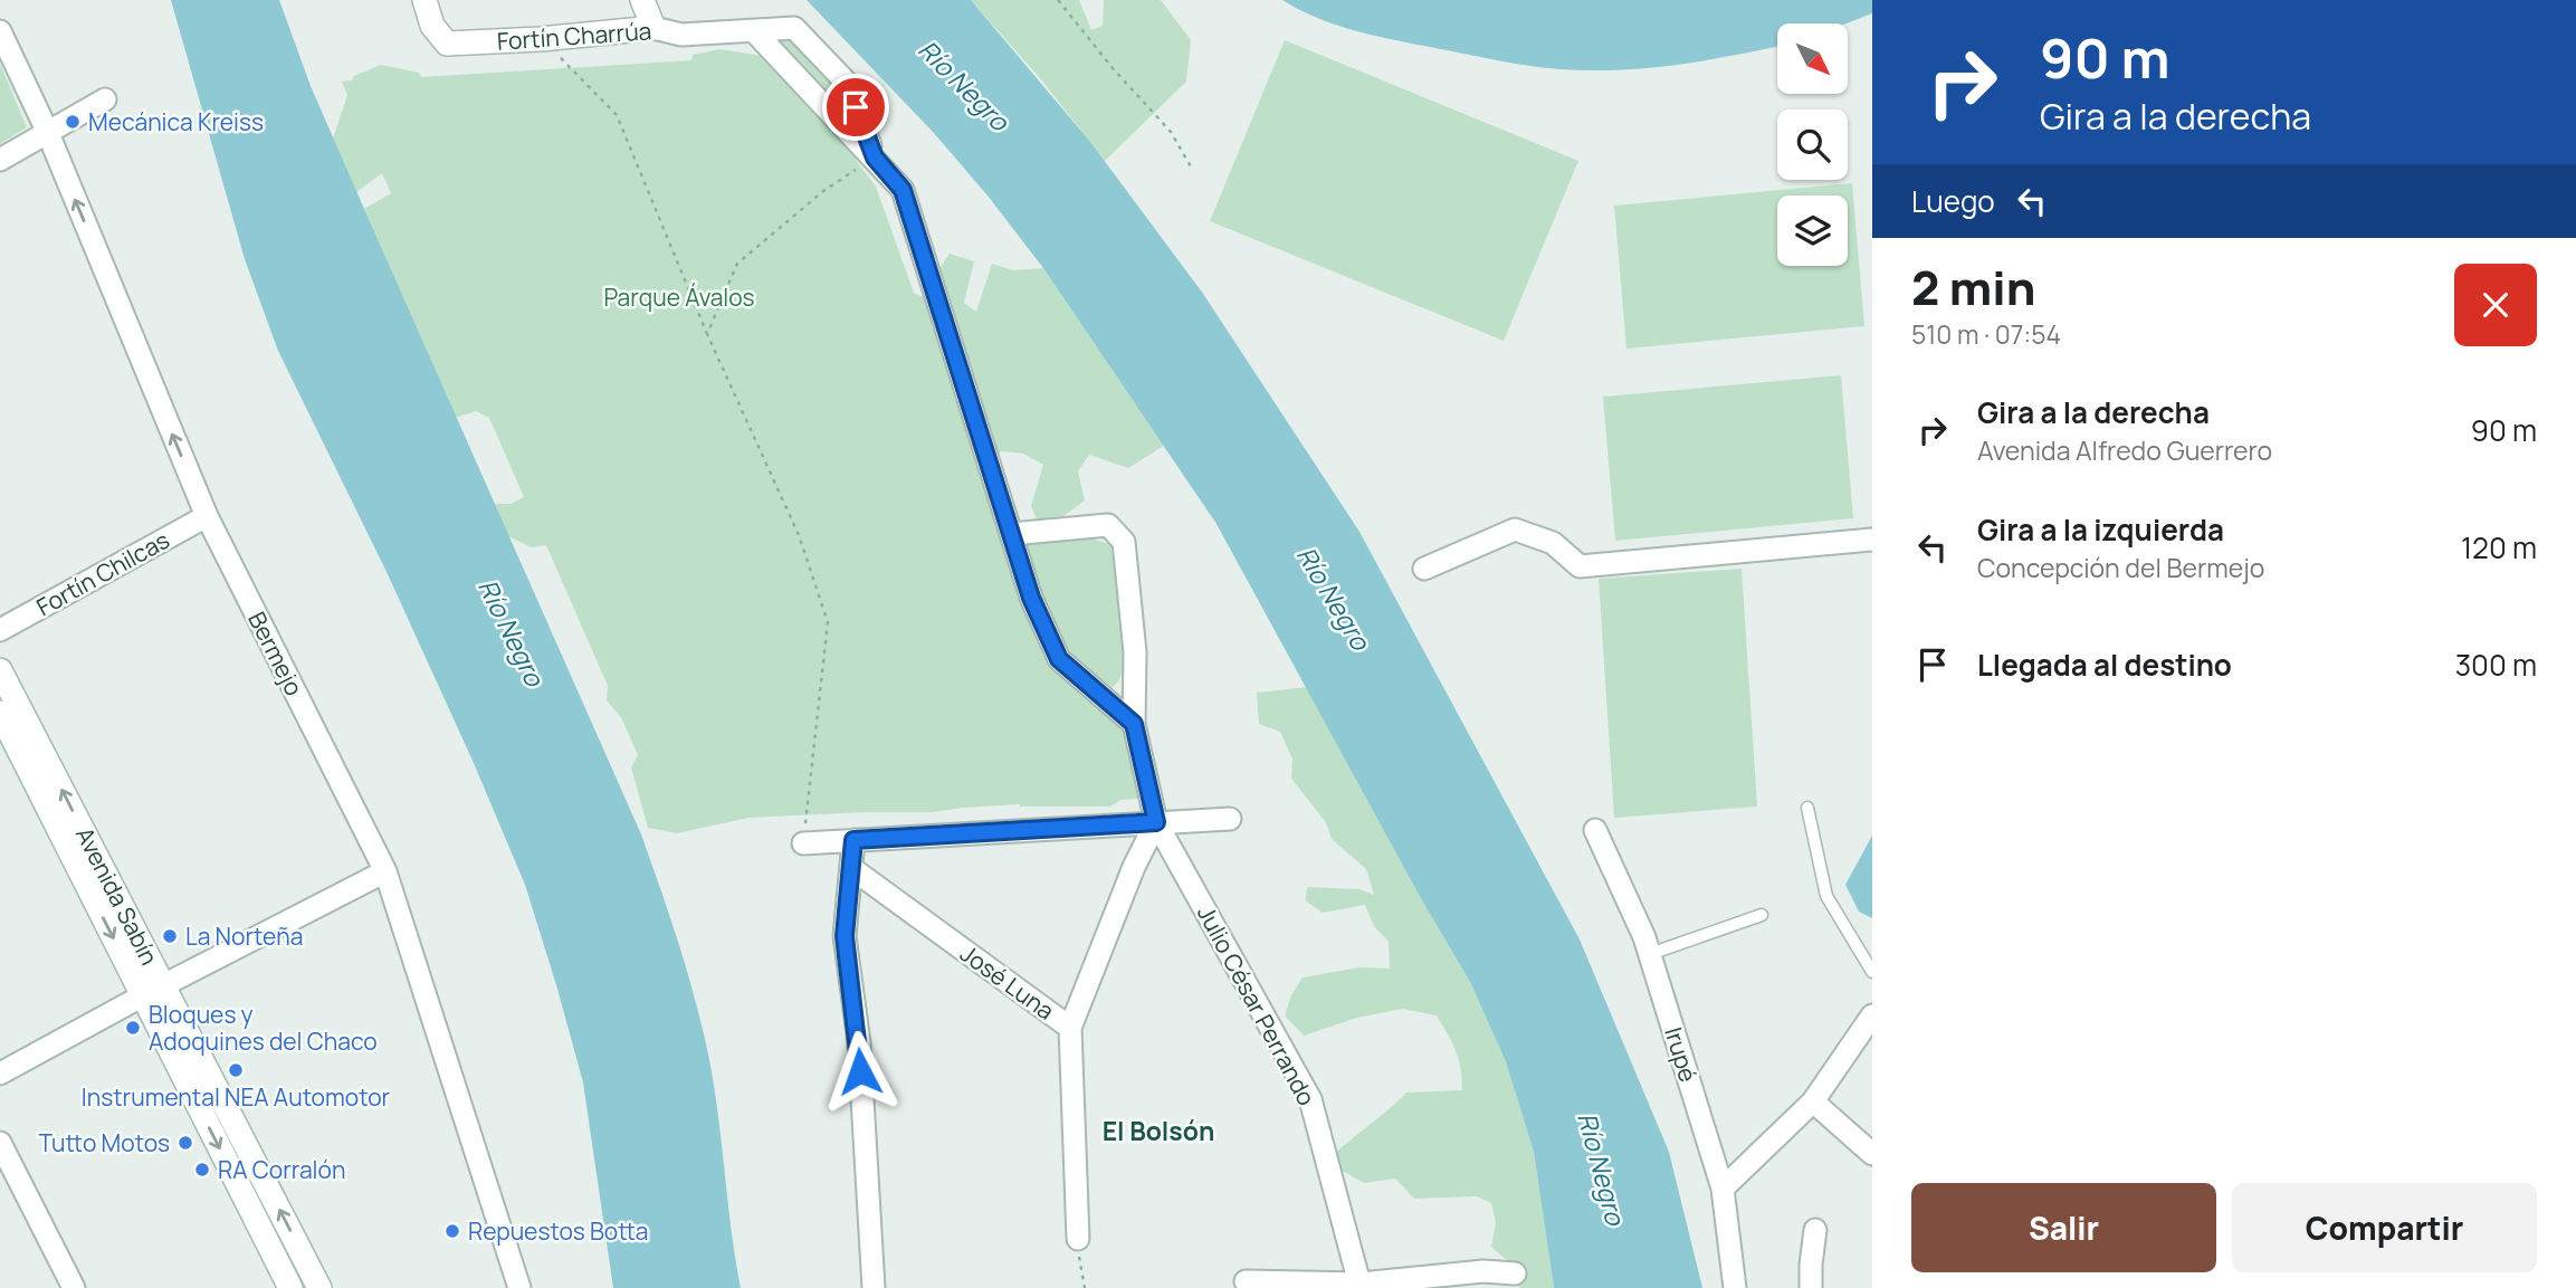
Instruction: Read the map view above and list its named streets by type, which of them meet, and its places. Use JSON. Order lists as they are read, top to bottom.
{
  "streets": {
    "main road": ["Fortín Charrúa", "Avenida Sabín"],
    "street": [
      "Fortín Chilcas",
      "Bermejo",
      "José Luna",
      "Julio César Perrando",
      "Irupé"
    ]
  },
  "crossings": [
    ["Fortín Chilcas", "Bermejo"]
  ],
  "districts": ["El Bolsón"],
  "water": ["Río Negro"],
  "parks": ["Parque Ávalos"],
  "places": [
    "Mecánica Kreiss",
    "La Norteña",
    "Bloques y Adoquines del Chaco",
    "Instrumental NEA Automotor",
    "Tutto Motos",
    "RA Corralón",
    "Repuestos Botta"
  ],
  "north": "bottom right",
  "page": {
    "turn": ["90 m", "Gira a la derecha"],
    "then": "Luego",
    "heading": ["2 min", "510 m · 07:54"],
    "list": [
      {
        "name": "Gira a la derecha",
        "note": "Avenida Alfredo Guerrero",
        "value": "90 m"
      },
      {
        "name": "Gira a la izquierda",
        "note": "Concepción del Bermejo",
        "value": "120 m"
      },
      {
        "name": "Llegada al destino",
        "value": "300 m"
      }
    ],
    "buttons": ["Salir", "Compartir"]
  }
}
